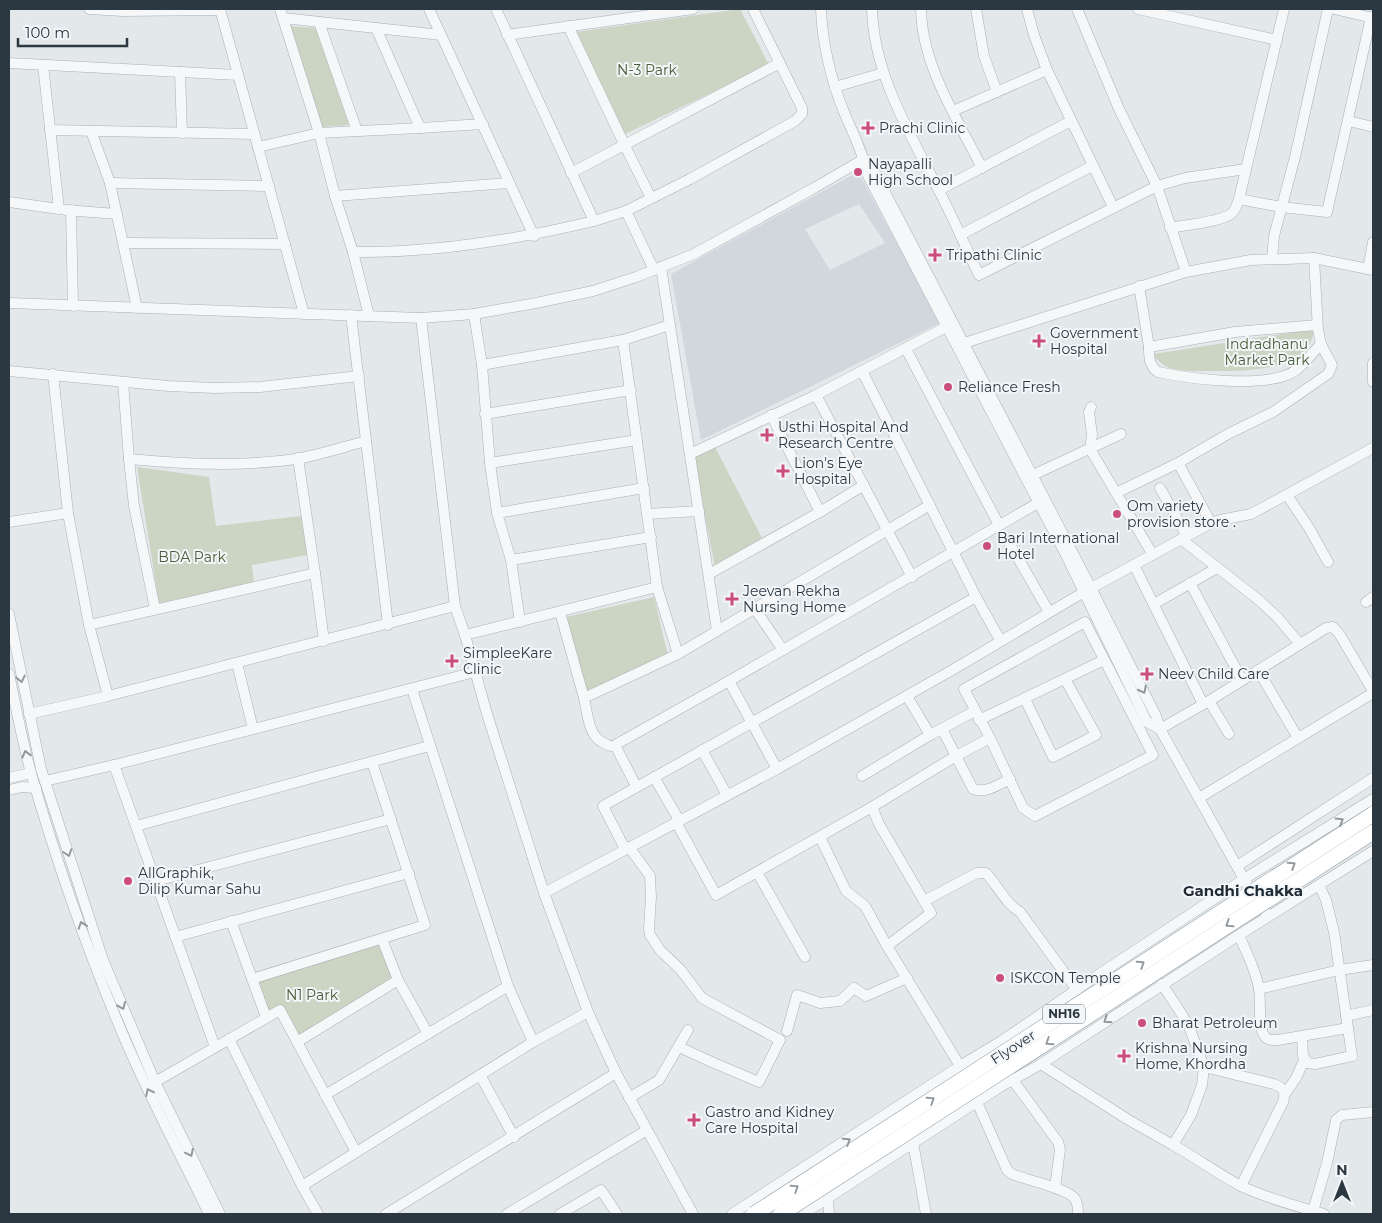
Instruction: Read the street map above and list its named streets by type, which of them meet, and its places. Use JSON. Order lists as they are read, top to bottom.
{
  "streets": {
    "highway": ["NH16", "Flyover"]
  },
  "districts": ["Gandhi Chakka"],
  "parks": [
    "N-3 Park",
    "Indradhanu Market Park",
    "BDA Park",
    "N1 Park"
  ],
  "places": {
    "health": [
      "Prachi Clinic",
      "Tripathi Clinic",
      "Government Hospital",
      "Usthi Hospital And Research Centre",
      "Lion's Eye Hospital",
      "Jeevan Rekha Nursing Home",
      "SimpleeKare Clinic",
      "Neev Child Care",
      "Krishna Nursing Home, Khordha",
      "Gastro and Kidney Care Hospital"
    ],
    "other": [
      "Nayapalli High School",
      "Reliance Fresh",
      "Om variety provision store .",
      "Bari International Hotel",
      "AllGraphik, Dilip Kumar Sahu",
      "ISKCON Temple",
      "Bharat Petroleum"
    ]
  },
  "scale_bar": "100 m",
  "north": "top"
}
